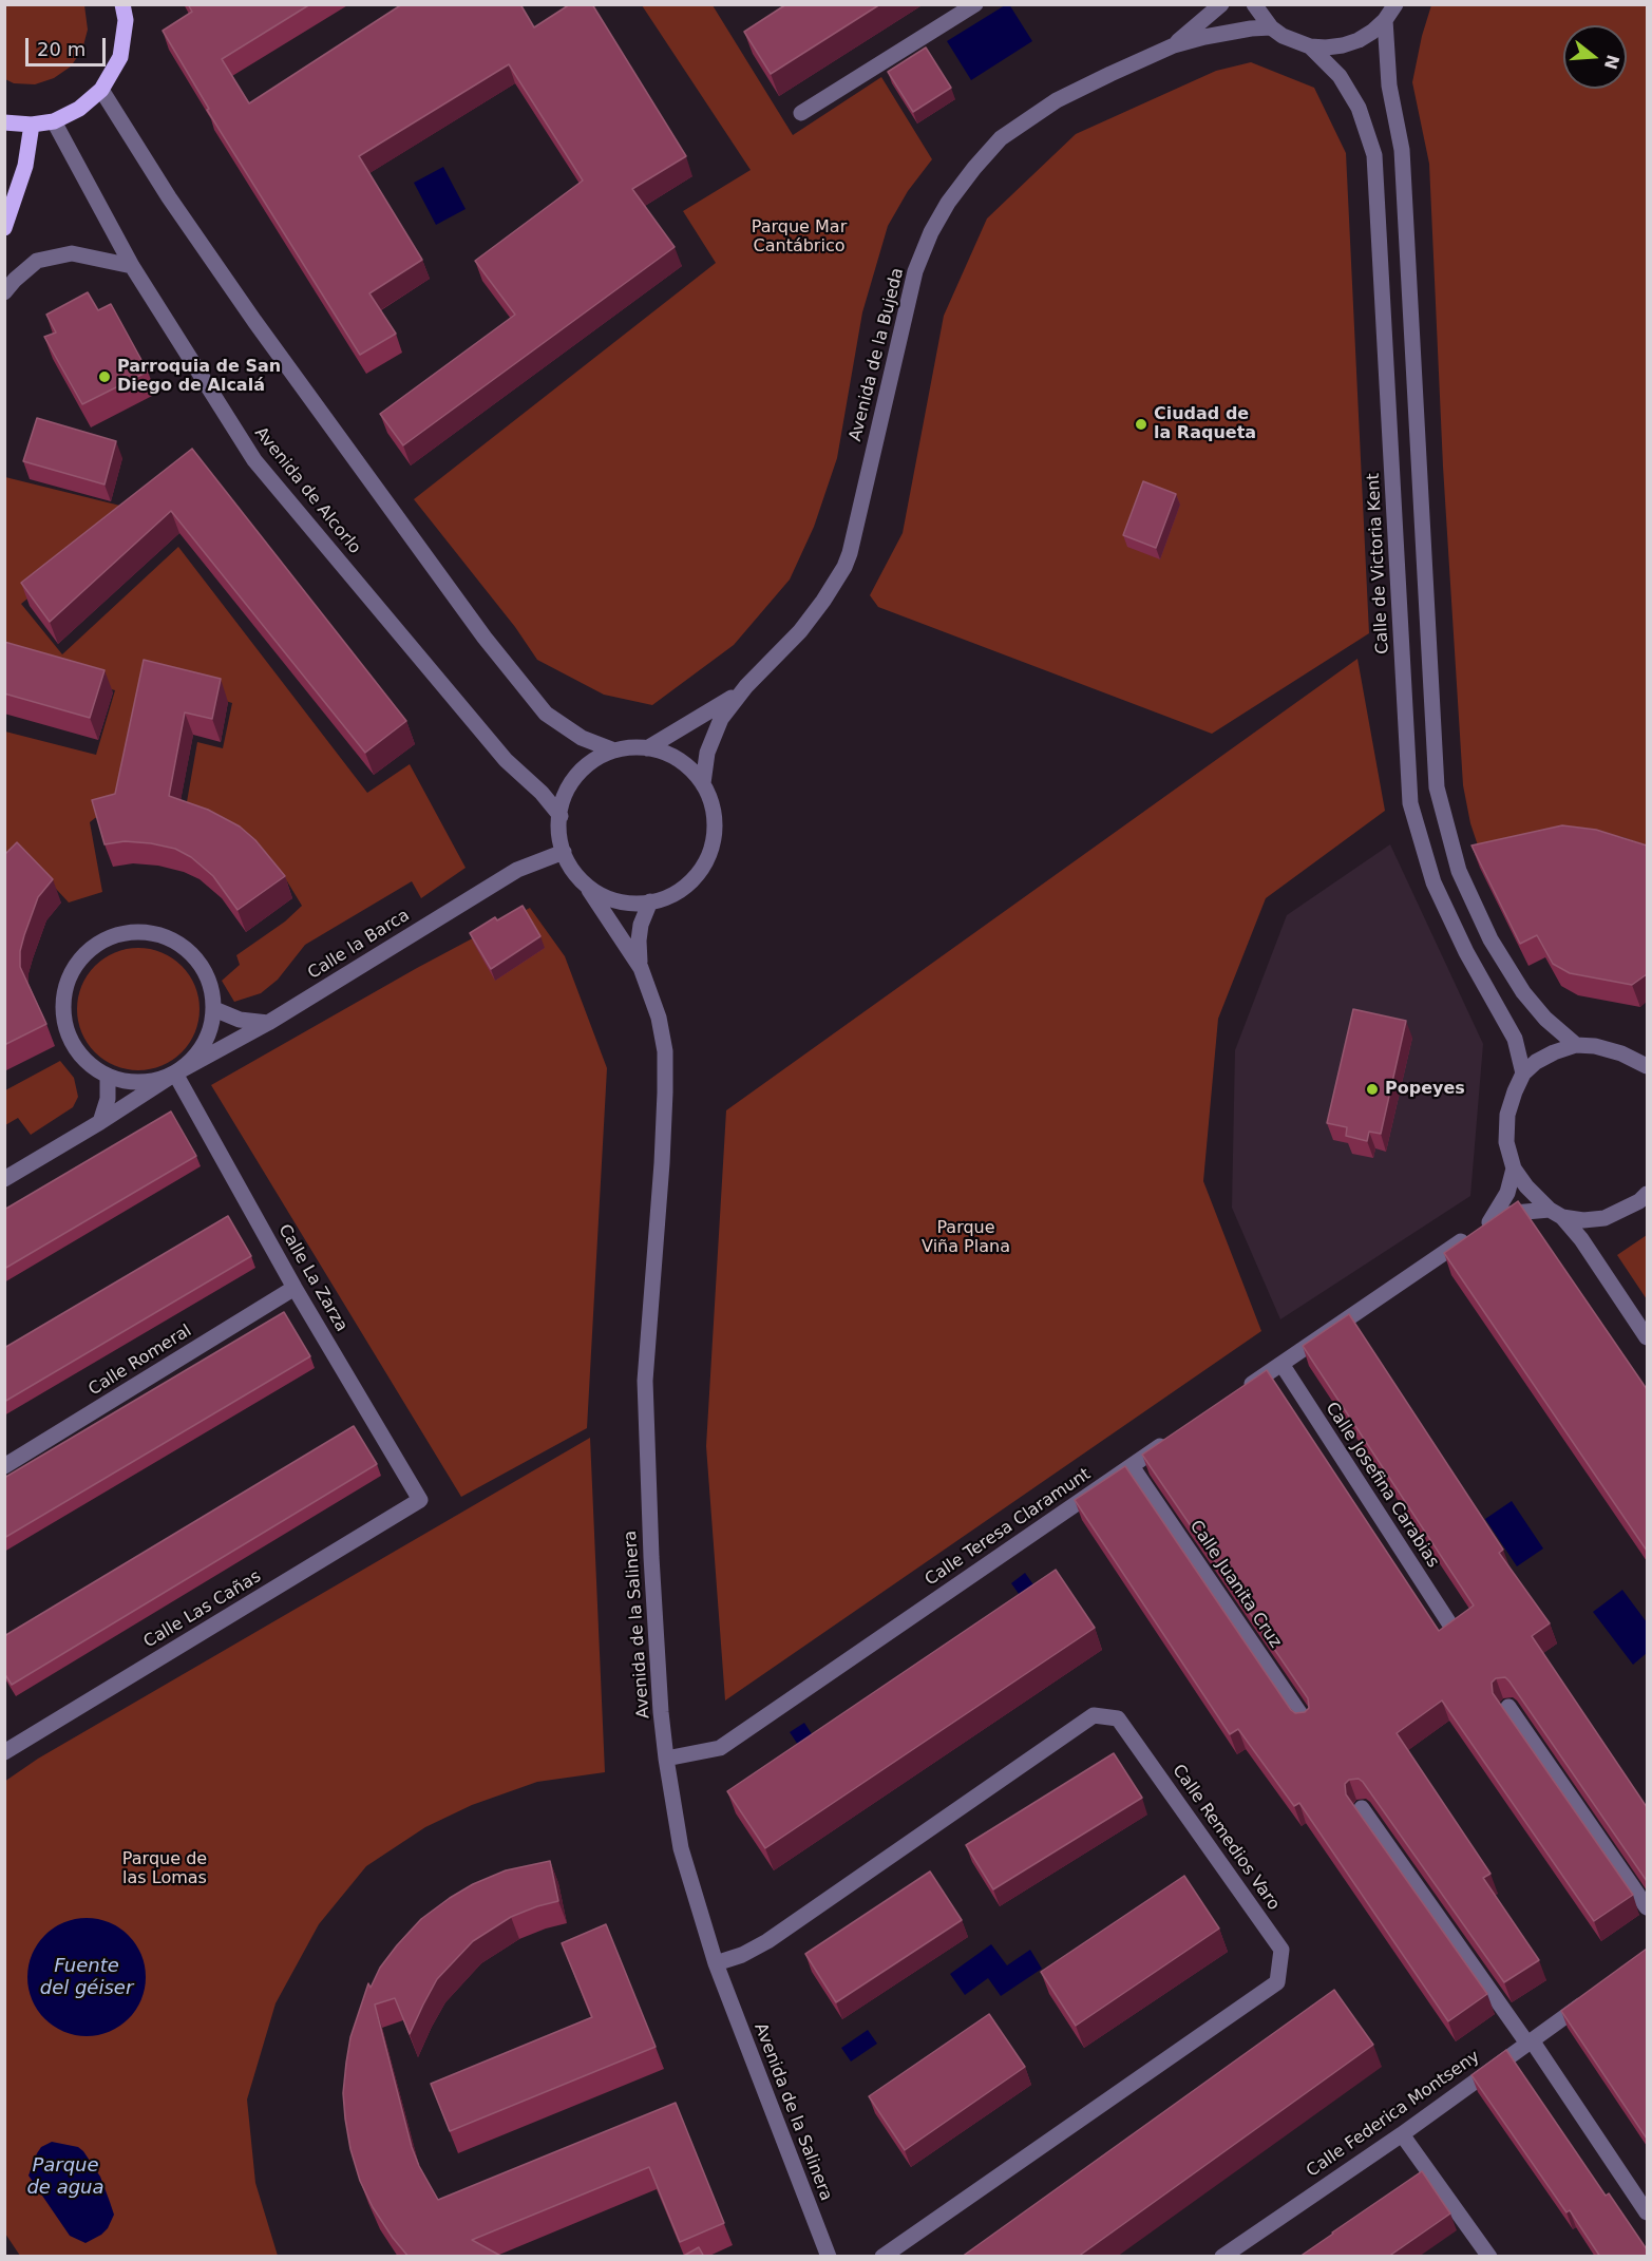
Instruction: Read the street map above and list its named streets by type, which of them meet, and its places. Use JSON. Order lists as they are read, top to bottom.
{
  "streets": {
    "street": [
      "Avenida de la Bujeda",
      "Avenida de Alcorlo",
      "Calle de Victoria Kent",
      "Calle la Barca",
      "Calle La Zarza",
      "Calle Romeral",
      "Calle Josefina Carabias",
      "Calle Teresa Claramunt",
      "Calle Juanita Cruz",
      "Calle Las Cañas",
      "Avenida de la Salinera",
      "Calle Remedios Varo",
      "Calle Federica Montseny"
    ]
  },
  "crossings": [
    ["Avenida de la Bujeda", "Avenida de Alcorlo"],
    ["Avenida de la Bujeda", "Calle la Barca"],
    ["Avenida de la Bujeda", "Avenida de la Salinera"],
    ["Avenida de Alcorlo", "Calle la Barca"],
    ["Avenida de Alcorlo", "Avenida de la Salinera"],
    ["Calle la Barca", "Calle La Zarza"],
    ["Calle la Barca", "Avenida de la Salinera"],
    ["Calle La Zarza", "Calle Romeral"],
    ["Calle La Zarza", "Calle Las Cañas"],
    ["Calle Teresa Claramunt", "Calle Juanita Cruz"],
    ["Calle Teresa Claramunt", "Avenida de la Salinera"],
    ["Avenida de la Salinera", "Calle Remedios Varo"]
  ],
  "water": ["Fuente del géiser", "Parque de agua"],
  "parks": ["Parque Mar Cantábrico", "Parque Viña Plana", "Parque de las Lomas"],
  "places": ["Parroquia de San Diego de Alcalá", "Ciudad de la Raqueta", "Popeyes"],
  "scale_bar": "20 m",
  "north": "right"
}
